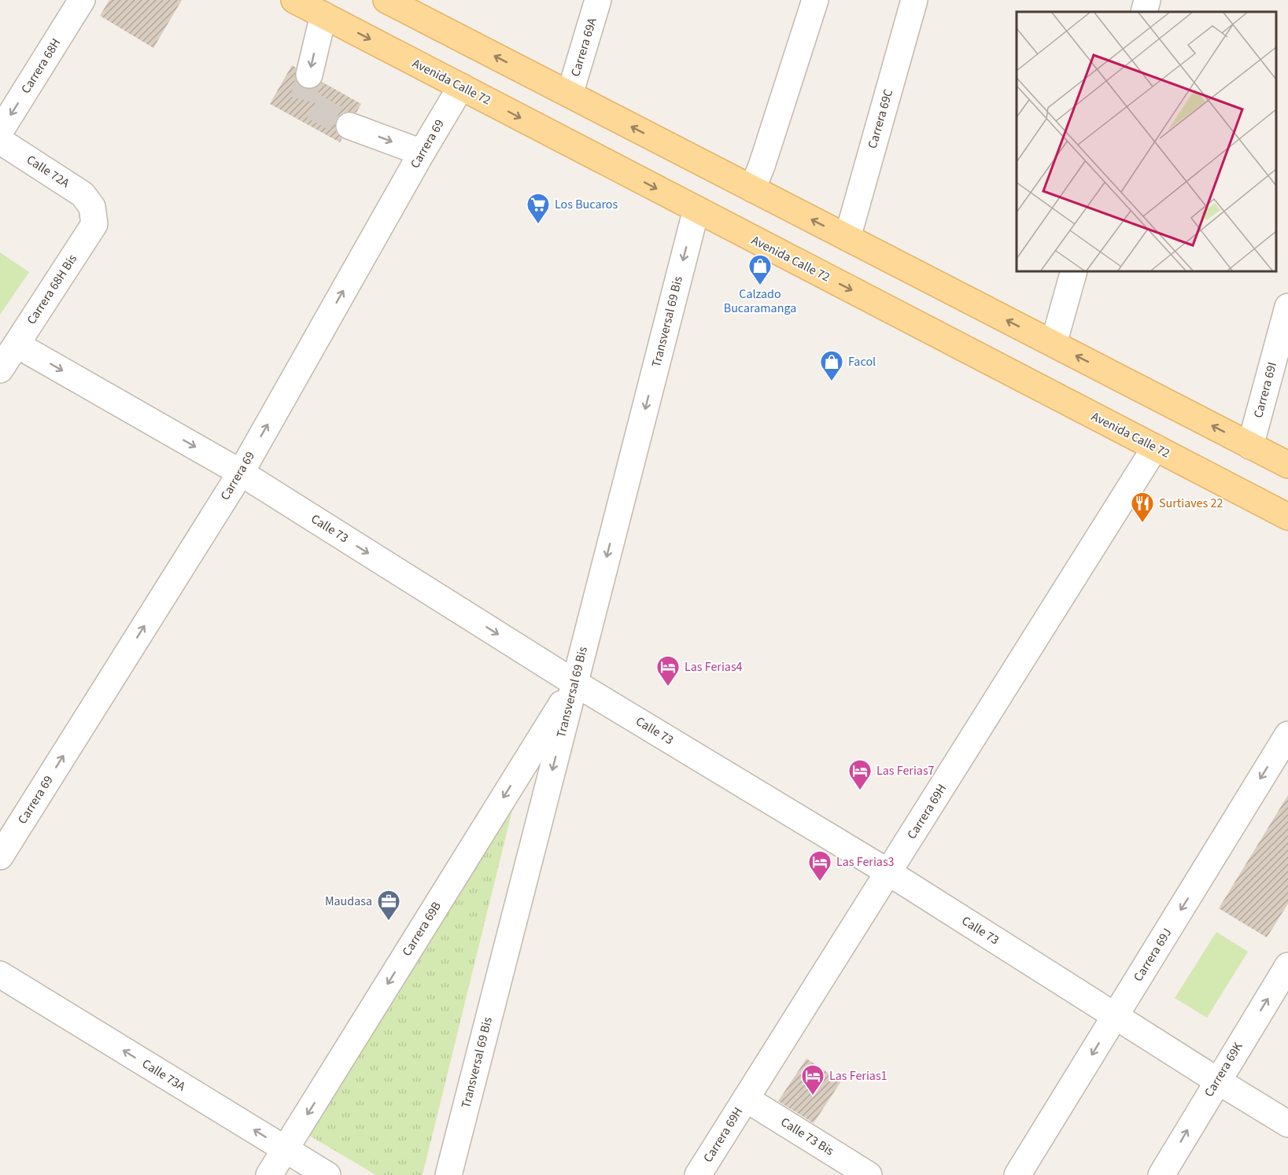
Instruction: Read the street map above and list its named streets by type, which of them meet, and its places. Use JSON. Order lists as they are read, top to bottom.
{
  "streets": {
    "main road": ["Avenida Calle 72"],
    "street": [
      "Carrera 69A",
      "Carrera 68H",
      "Carrera 69C",
      "Carrera 69",
      "Calle 72A",
      "Carrera 68H Bis",
      "Transversal 69 Bis",
      "Carrera 69I",
      "Calle 73",
      "Carrera 69H",
      "Carrera 69B",
      "Carrera 69J",
      "Carrera 69K",
      "Calle 73A",
      "Calle 73 Bis"
    ]
  },
  "crossings": [
    ["Avenida Calle 72", "Carrera 69"],
    ["Avenida Calle 72", "Transversal 69 Bis"],
    ["Avenida Calle 72", "Carrera 69H"],
    ["Carrera 69", "Calle 73"],
    ["Calle 72A", "Carrera 68H Bis"],
    ["Carrera 68H Bis", "Calle 73"],
    ["Transversal 69 Bis", "Calle 73"],
    ["Transversal 69 Bis", "Carrera 69B"],
    ["Calle 73", "Carrera 69H"],
    ["Calle 73", "Carrera 69B"],
    ["Calle 73", "Carrera 69J"],
    ["Calle 73", "Carrera 69K"],
    ["Carrera 69H", "Calle 73 Bis"],
    ["Carrera 69B", "Calle 73A"]
  ],
  "one_way": [
    "Carrera 68H",
    "Carrera 69",
    "Transversal 69 Bis",
    "Calle 73",
    "Carrera 69B",
    "Carrera 69J",
    "Carrera 69K",
    "Calle 73A"
  ],
  "places": {
    "supermarket": ["Los Bucaros"],
    "shop": ["Calzado Bucaramanga", "Facol"],
    "restaurant": ["Surtiaves 22"],
    "hotel": [
      "Las Ferias4",
      "Las Ferias7",
      "Las Ferias3",
      "Las Ferias1"
    ],
    "office": ["Maudasa"]
  }
}
